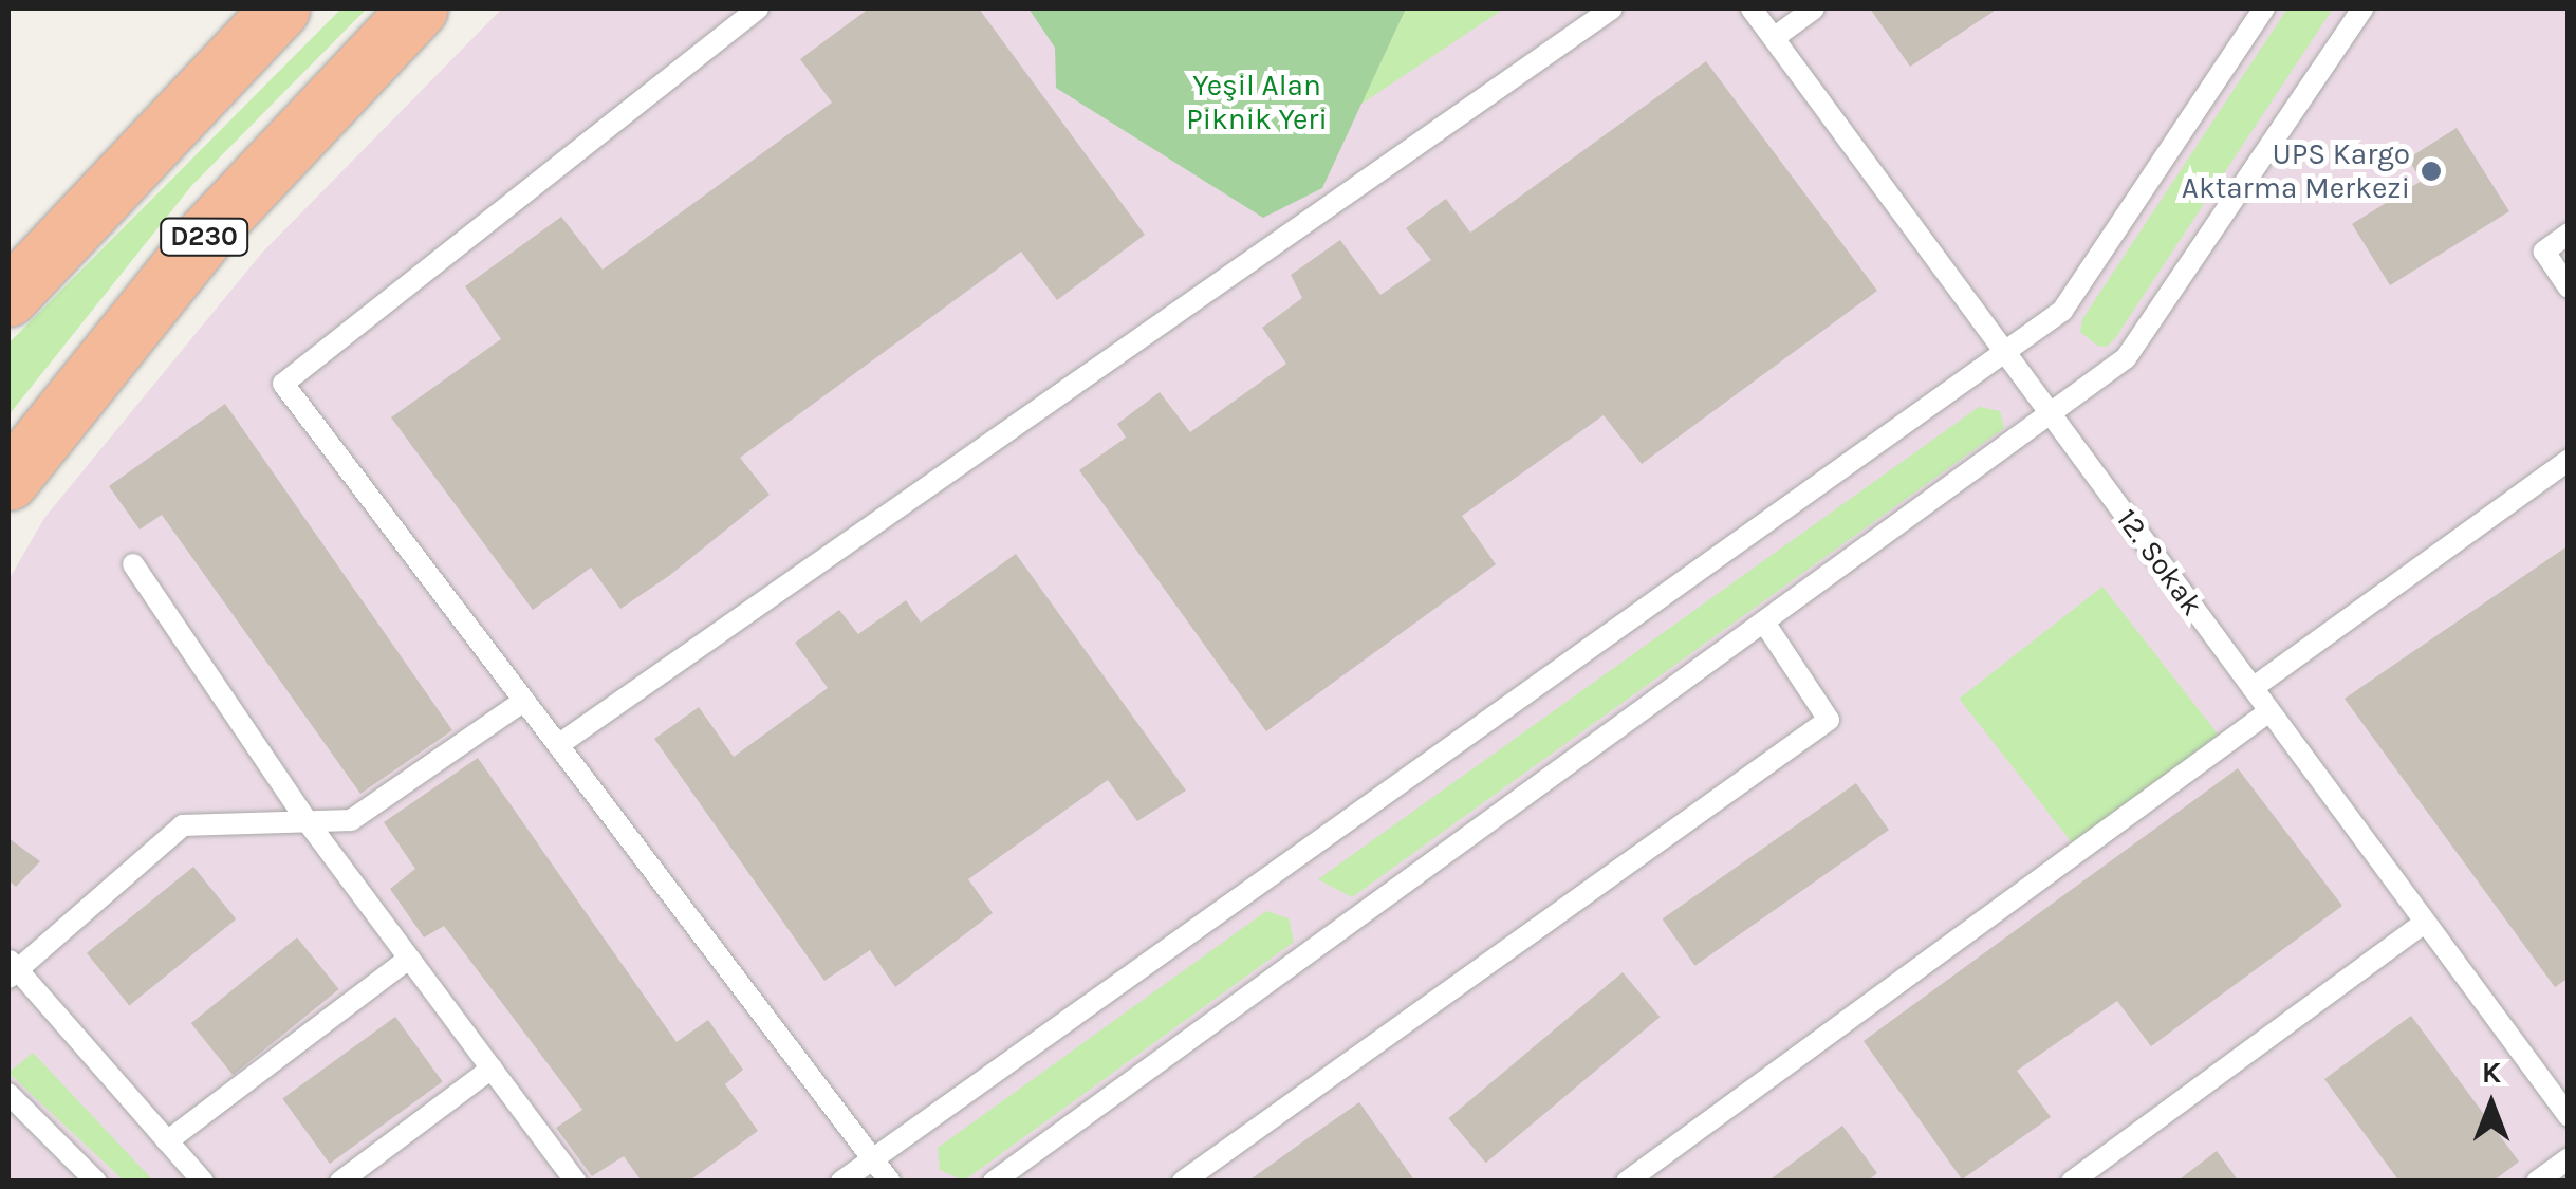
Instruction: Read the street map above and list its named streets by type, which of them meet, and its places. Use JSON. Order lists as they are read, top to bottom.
{
  "streets": {
    "highway": ["D230"],
    "lane": ["12. Sokak"]
  },
  "parks": ["Yeşil Alan Piknik Yeri"],
  "places": ["UPS Kargo Aktarma Merkezi"],
  "north": "top"
}
